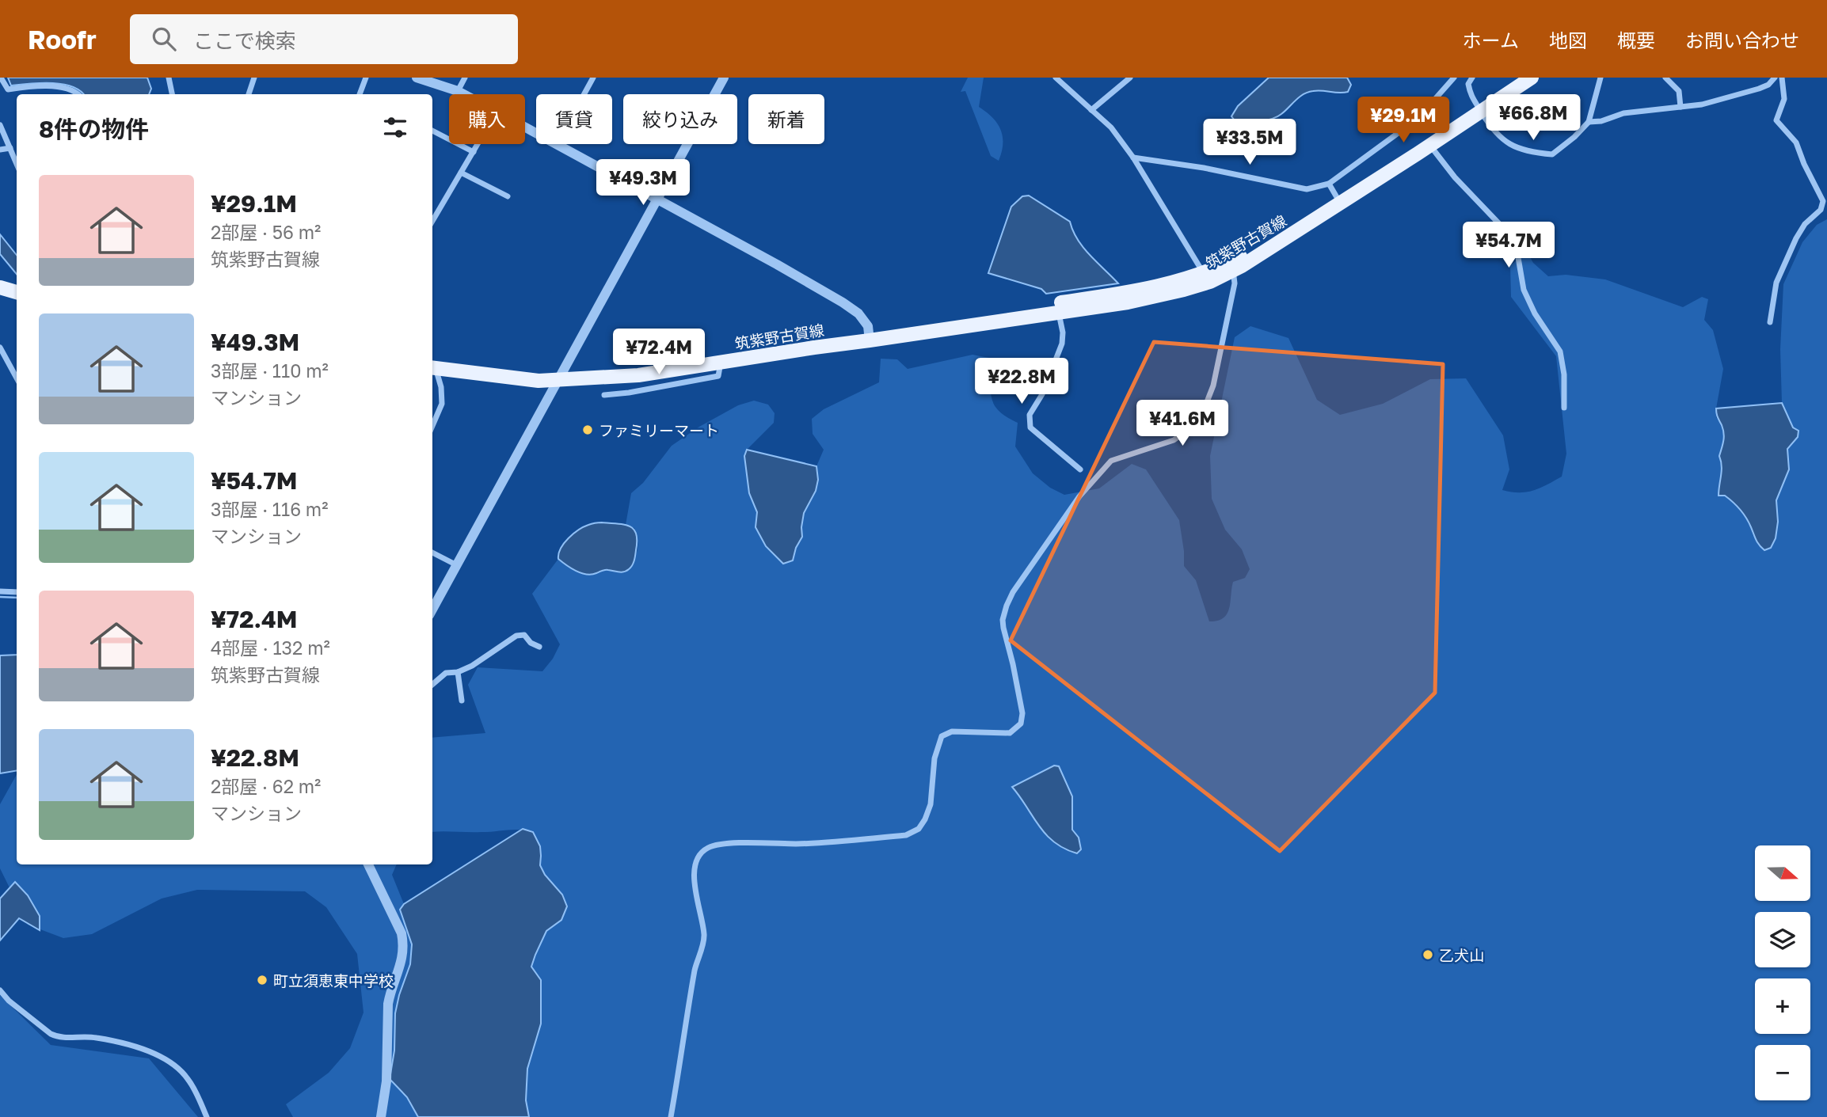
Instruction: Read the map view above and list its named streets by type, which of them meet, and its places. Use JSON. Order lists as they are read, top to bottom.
{
  "streets": {
    "main road": ["筑紫野古賀線"]
  },
  "places": ["ファミリーマート", "乙犬山", "町立須恵東中学校"],
  "north": "right",
  "page": {
    "header": "Roofr",
    "search": "ここで検索",
    "nav": [
      "ホーム",
      "地図",
      "概要",
      "お問い合わせ"
    ],
    "price": [
      "¥66.8M",
      "¥29.1M",
      "¥33.5M",
      "¥49.3M",
      "¥54.7M",
      "¥72.4M",
      "¥22.8M",
      "¥41.6M"
    ],
    "chip": [
      "購入",
      "賃貸",
      "絞り込み",
      "新着"
    ],
    "heading": "8件の物件",
    "list": [
      {
        "name": "¥29.1M",
        "note": "2部屋 · 56 m² · 筑紫野古賀線"
      },
      {
        "name": "¥49.3M",
        "note": "3部屋 · 110 m² · マンション"
      },
      {
        "name": "¥54.7M",
        "note": "3部屋 · 116 m² · マンション"
      },
      {
        "name": "¥72.4M",
        "note": "4部屋 · 132 m² · 筑紫野古賀線"
      },
      {
        "name": "¥22.8M",
        "note": "2部屋 · 62 m² · マンション"
      }
    ],
    "map_buttons": ["+", "−"]
  }
}
